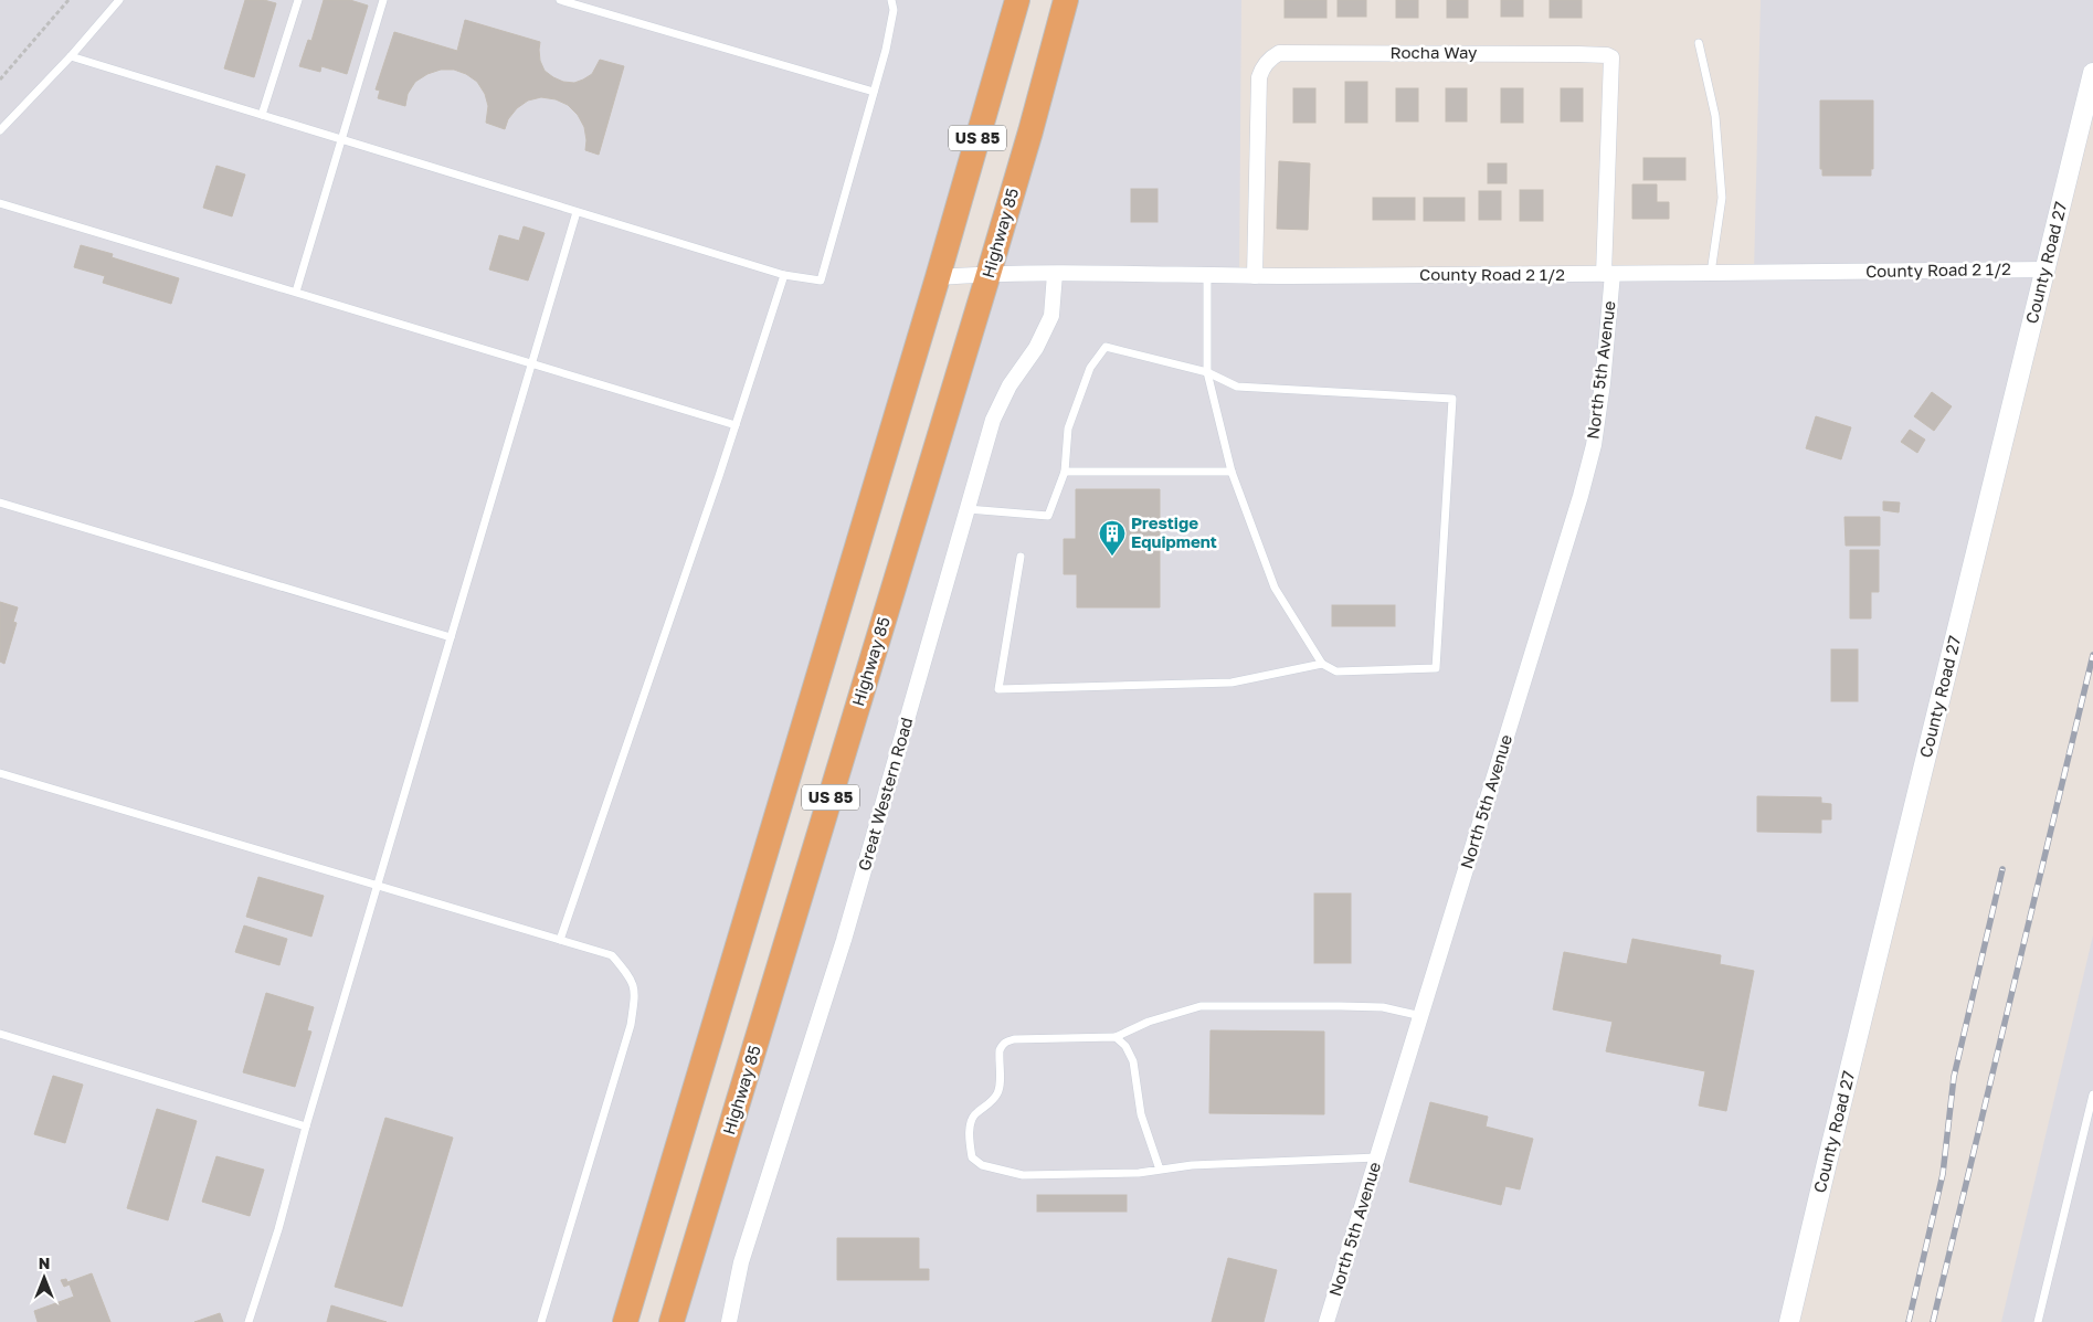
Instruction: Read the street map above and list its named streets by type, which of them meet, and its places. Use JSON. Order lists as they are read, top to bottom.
{
  "streets": {
    "highway": ["US 85", "Highway 85"],
    "street": [
      "Rocha Way",
      "County Road 27",
      "County Road 2 1/2",
      "North 5th Avenue",
      "Great Western Road"
    ]
  },
  "crossings": [
    ["Rocha Way", "County Road 2 1/2"],
    ["Rocha Way", "North 5th Avenue"],
    ["US 85", "County Road 2 1/2"],
    ["Highway 85", "County Road 2 1/2"],
    ["County Road 27", "County Road 2 1/2"],
    ["County Road 2 1/2", "North 5th Avenue"],
    ["County Road 2 1/2", "Great Western Road"]
  ],
  "places": {
    "building": ["Prestige Equipment"]
  },
  "north": "top"
}
